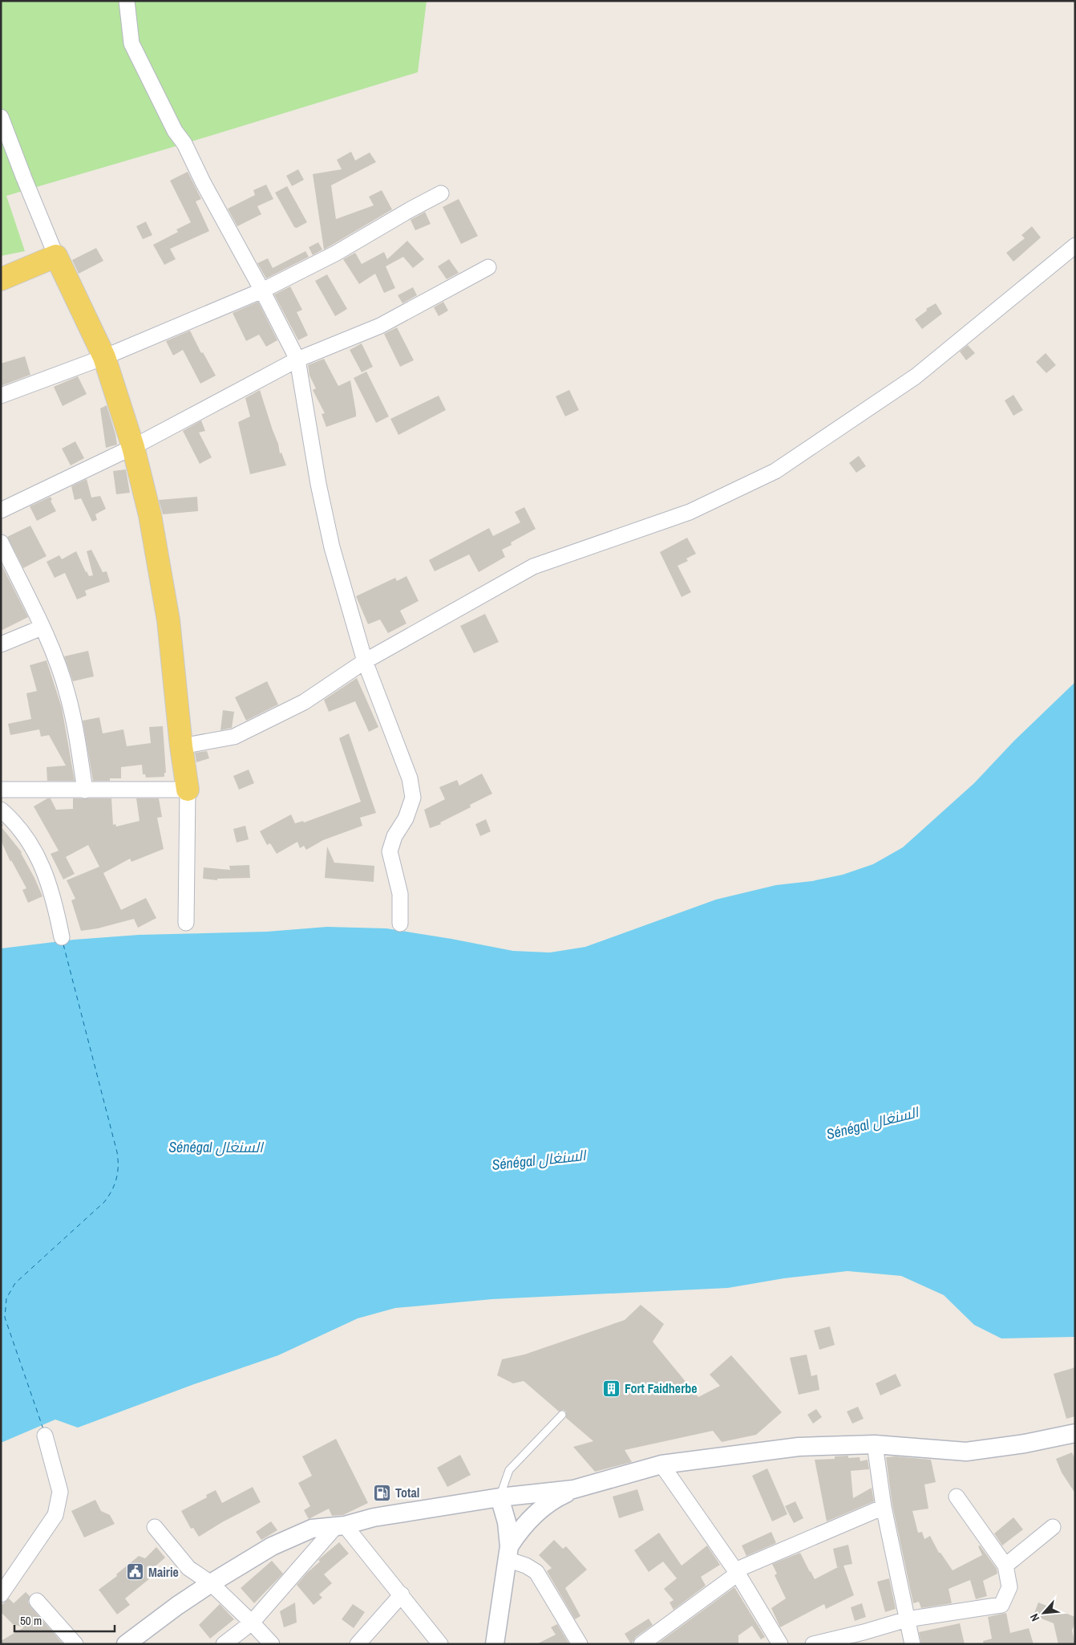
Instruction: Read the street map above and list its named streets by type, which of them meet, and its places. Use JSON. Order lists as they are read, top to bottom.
{
  "water": ["Sénégal السنغال"],
  "places": {
    "building": ["Fort Faidherbe"],
    "fuel station": ["Total"],
    "public building": ["Mairie"]
  },
  "scale_bar": "50 m",
  "north": "bottom left"
}
